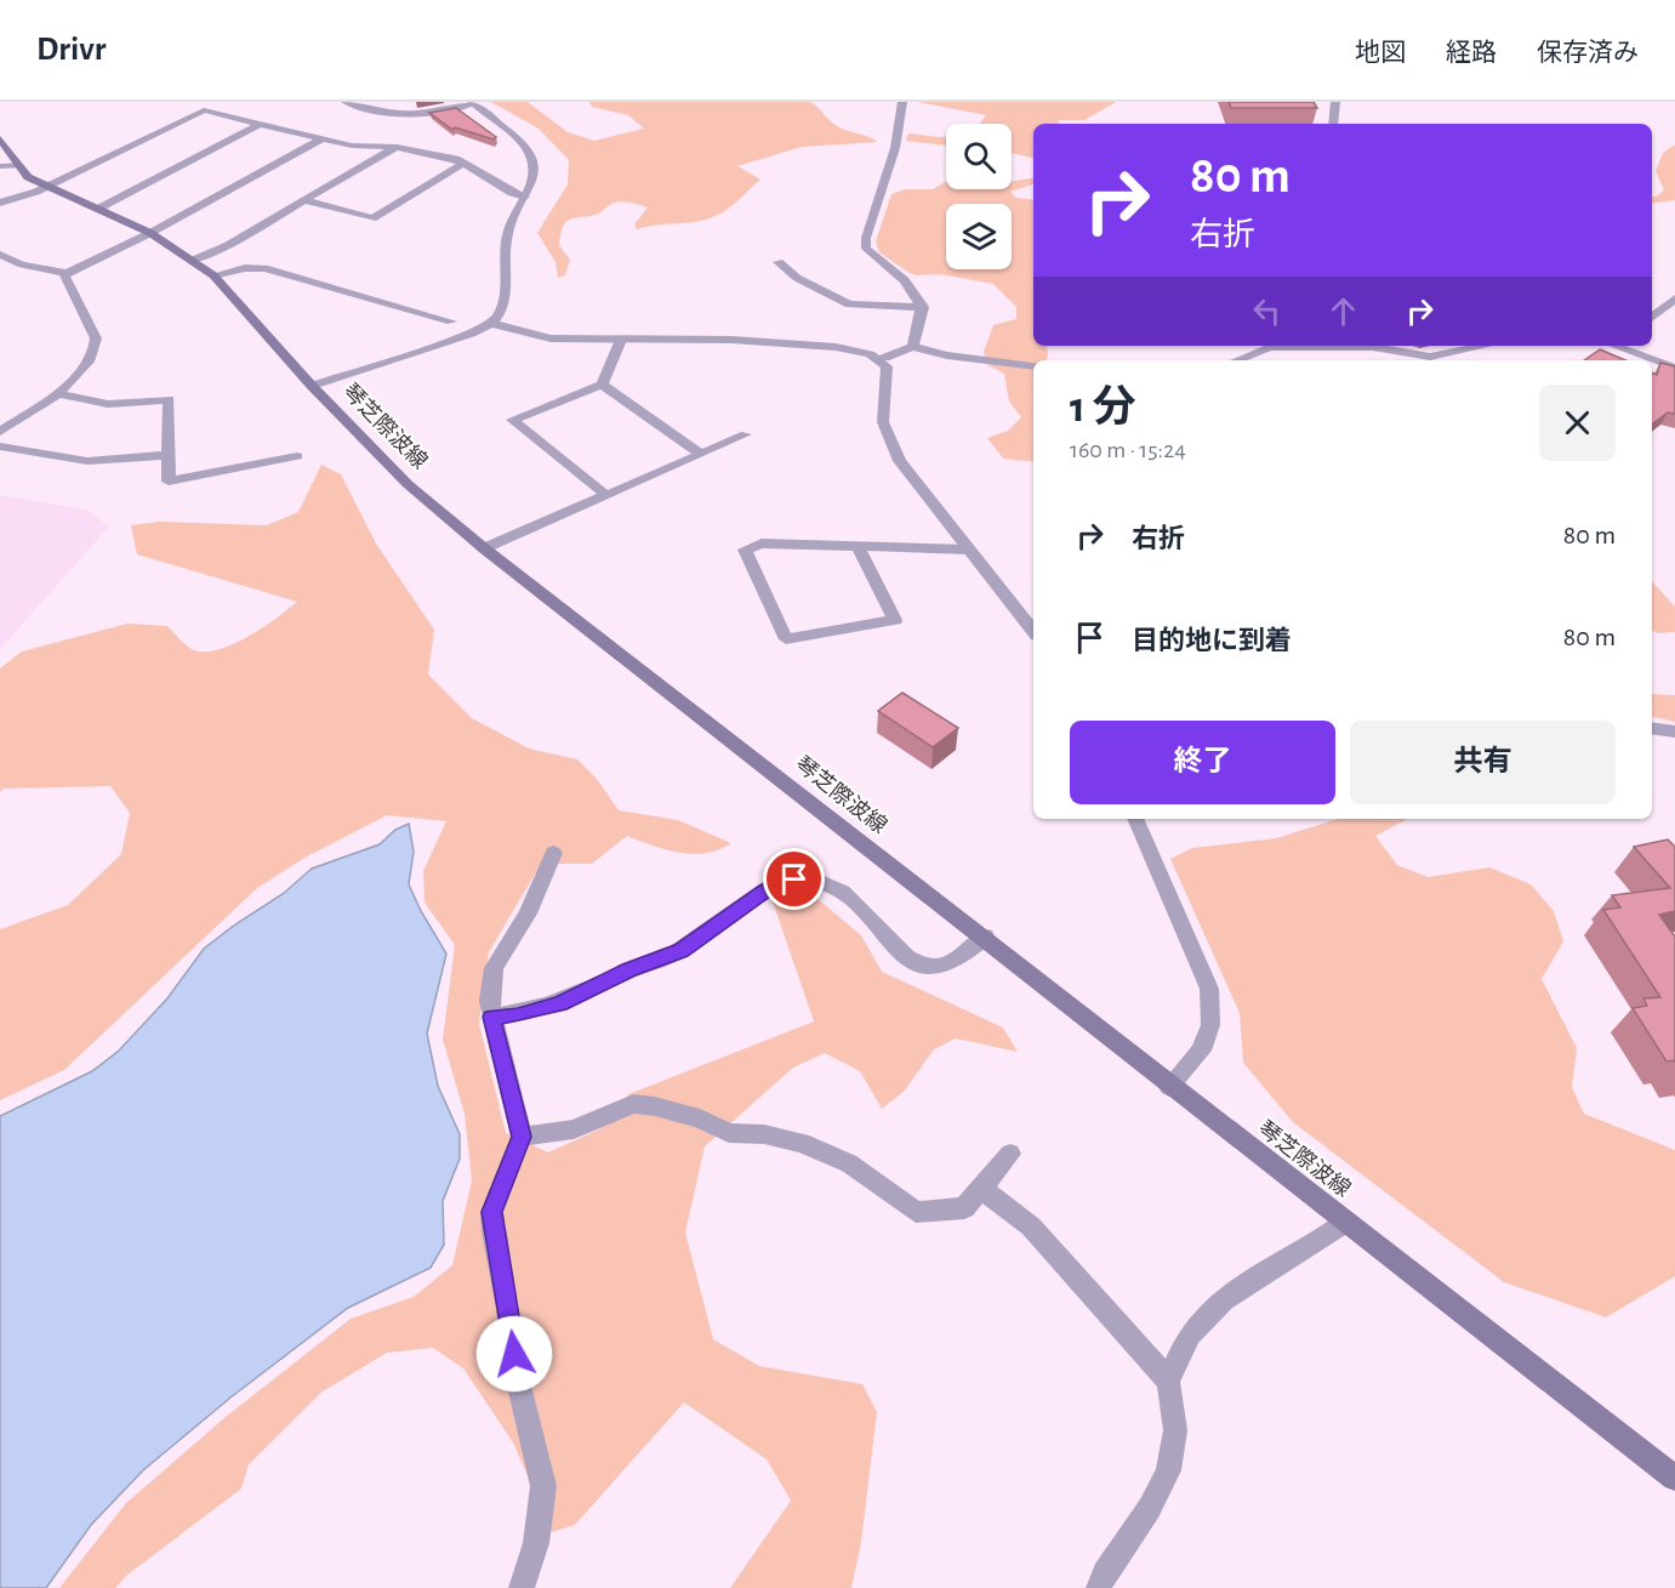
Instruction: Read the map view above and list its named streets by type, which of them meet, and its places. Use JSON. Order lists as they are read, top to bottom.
{
  "streets": {
    "main road": ["琴芝際波線"]
  },
  "page": {
    "header": "Drivr",
    "nav": ["地図", "経路", "保存済み"],
    "turn": ["80 m", "右折"],
    "heading": ["1 分", "160 m · 15:24"],
    "list": [
      {
        "name": "右折",
        "value": "80 m"
      },
      {
        "name": "目的地に到着",
        "value": "80 m"
      }
    ],
    "buttons": ["終了", "共有"]
  }
}
